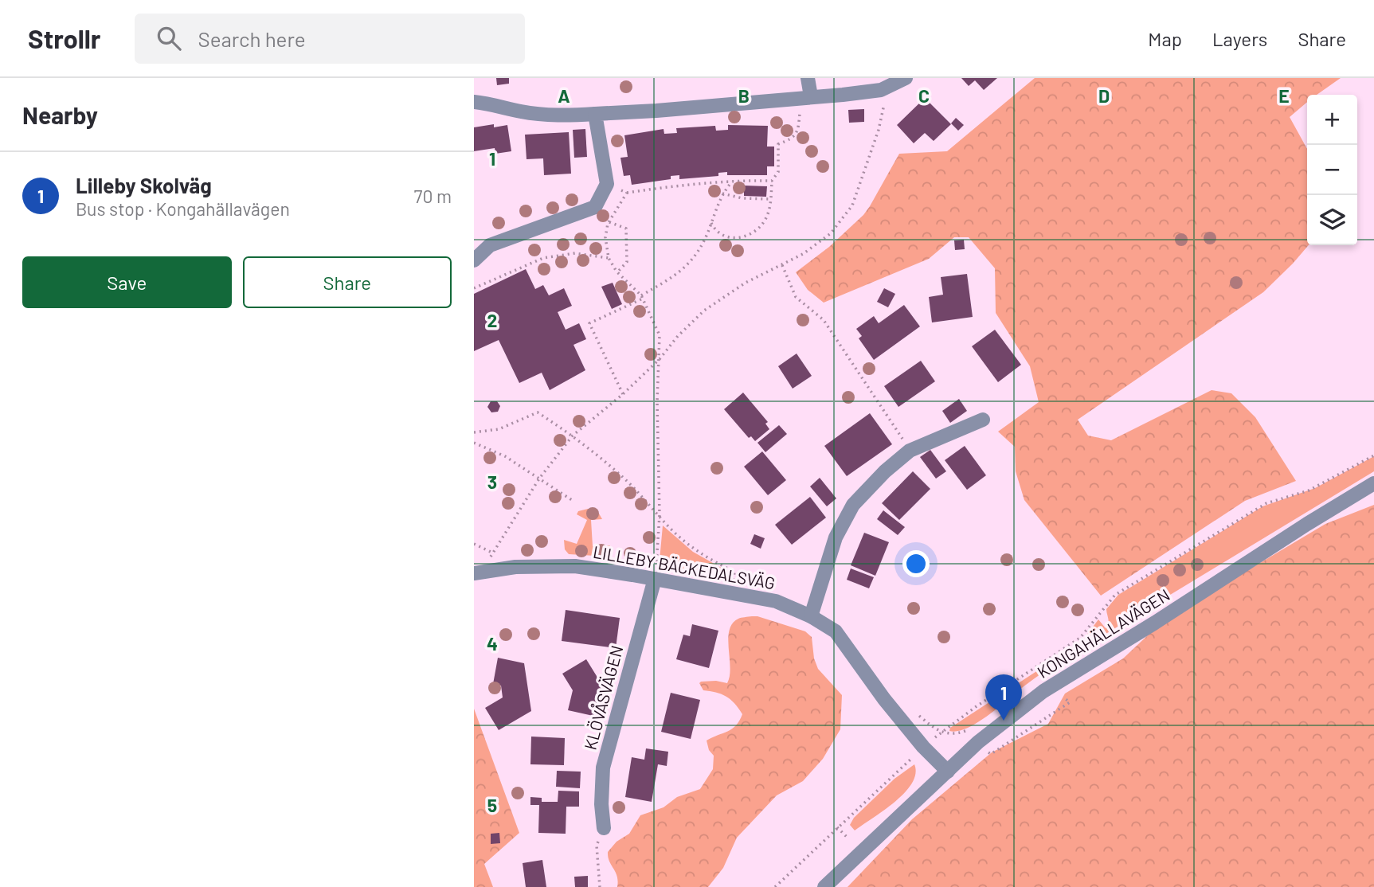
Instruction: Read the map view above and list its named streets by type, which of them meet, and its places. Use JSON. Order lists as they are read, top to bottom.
{
  "streets": {
    "street": ["LILLEBY BÄCKEDALSVÄG", "KONGAHÄLLAVÄGEN", "KLÖVÅSVÄGEN"]
  },
  "crossings": [
    ["LILLEBY BÄCKEDALSVÄG", "KONGAHÄLLAVÄGEN"],
    ["LILLEBY BÄCKEDALSVÄG", "KLÖVÅSVÄGEN"]
  ],
  "page": {
    "header": "Strollr",
    "search": "Search here",
    "nav": ["Map", "Layers", "Share"],
    "heading": "Nearby",
    "map_buttons": ["+", "−"],
    "list": [
      {
        "mark": "1",
        "name": "Lilleby Skolväg",
        "note": "Bus stop · Kongahällavägen",
        "value": "70 m"
      }
    ],
    "buttons": ["Save", "Share"],
    "pins": "1"
  },
  "grid": {
    "columns": [
      "A",
      "B",
      "C",
      "D",
      "E"
    ],
    "rows": [
      "1",
      "2",
      "3",
      "4",
      "5"
    ]
  }
}
